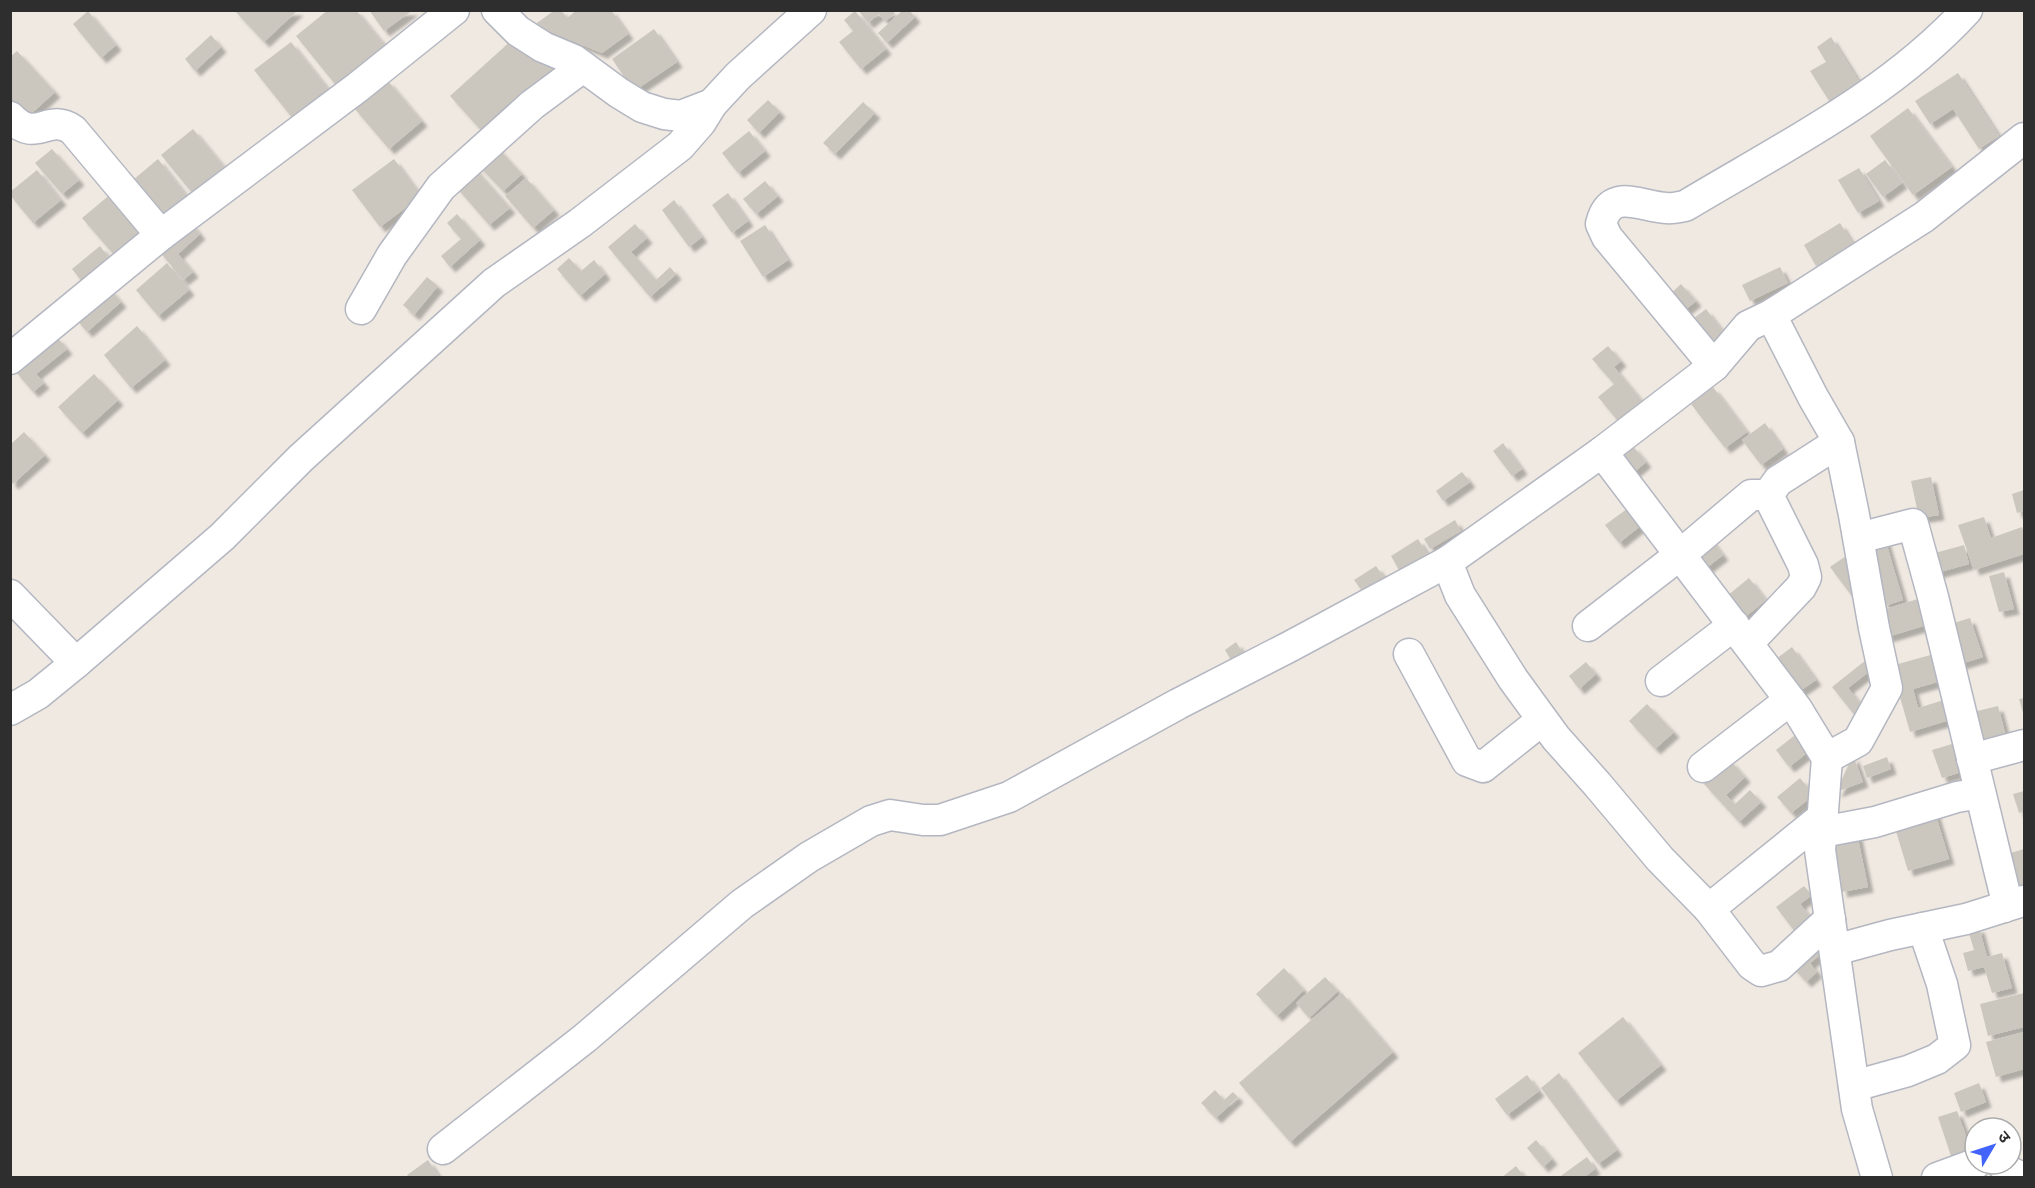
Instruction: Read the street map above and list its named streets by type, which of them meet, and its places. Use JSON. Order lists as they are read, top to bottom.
{
  "north": "top right"
}
